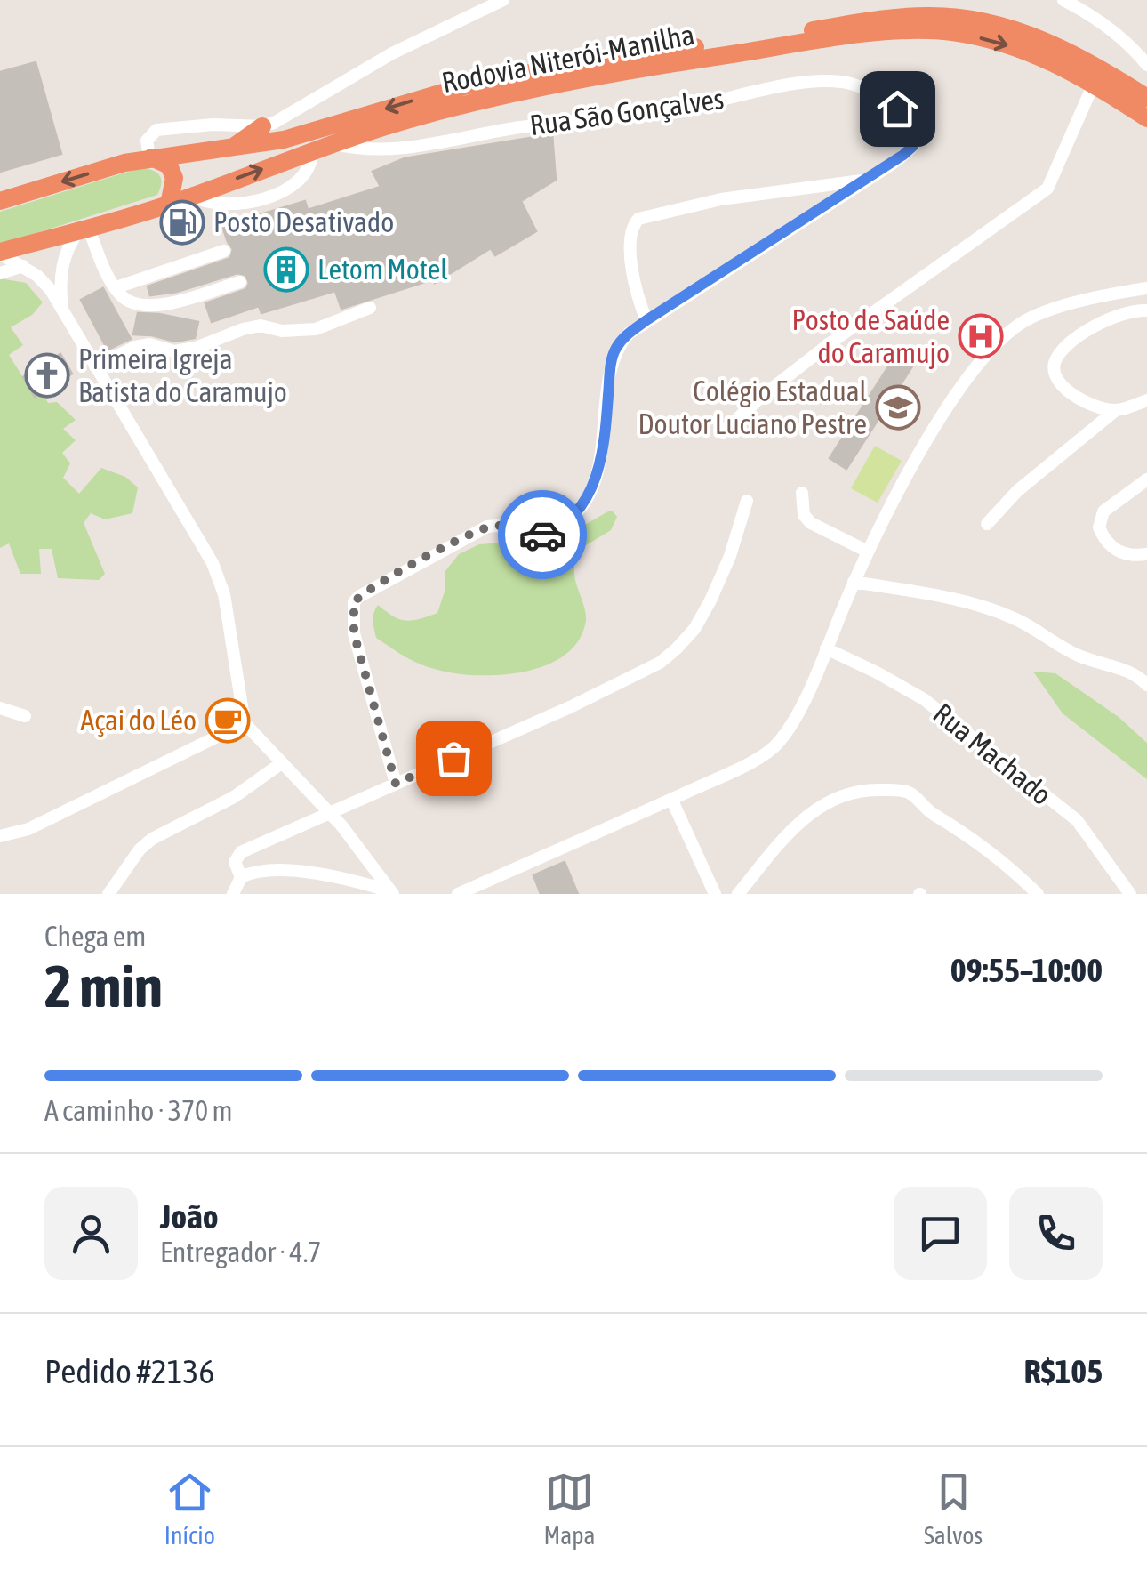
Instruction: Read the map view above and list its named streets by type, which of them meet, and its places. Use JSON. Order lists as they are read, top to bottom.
{
  "streets": {
    "highway": ["Rodovia Niterói-Manilha"],
    "street": ["Rua São Gonçalves", "Rua Machado"]
  },
  "crossings": [
    ["Rodovia Niterói-Manilha", "Rua São Gonçalves"]
  ],
  "places": {
    "fuel station": ["Posto Desativado"],
    "building": ["Letom Motel"],
    "hospital": ["Posto de Saúde do Caramujo"],
    "church": ["Primeira Igreja Batista do Caramujo"],
    "school or university": ["Colégio Estadual Doutor Luciano Pestre"],
    "cafe": ["Açai do Léo"]
  },
  "page": {
    "heading": ["2 min", "Chega em", "09:55–10:00"],
    "panel": [
      "João",
      "Entregador · 4.7",
      "Pedido #2136",
      "R$105"
    ],
    "bar": "A caminho · 370 m",
    "tabs": ["Início", "Mapa", "Salvos"]
  }
}
